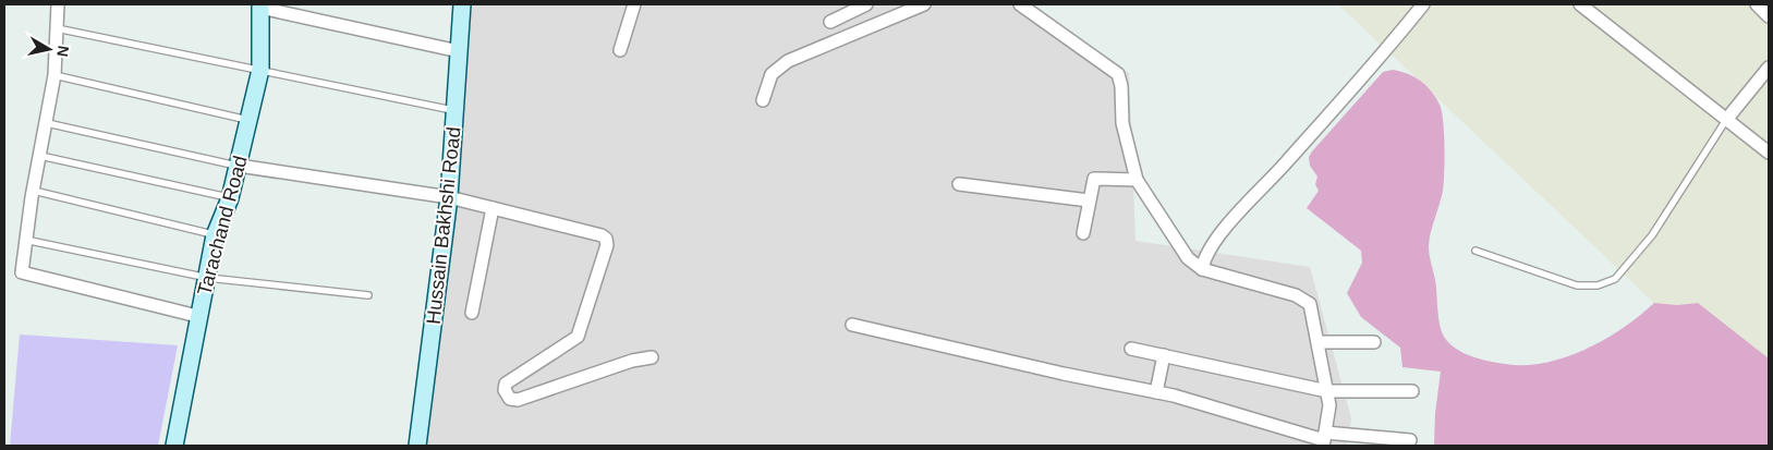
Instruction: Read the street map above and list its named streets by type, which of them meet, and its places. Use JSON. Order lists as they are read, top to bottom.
{
  "streets": {
    "street": ["Tarachand Road", "Hussain Bakhshi Road"]
  },
  "north": "right"
}
